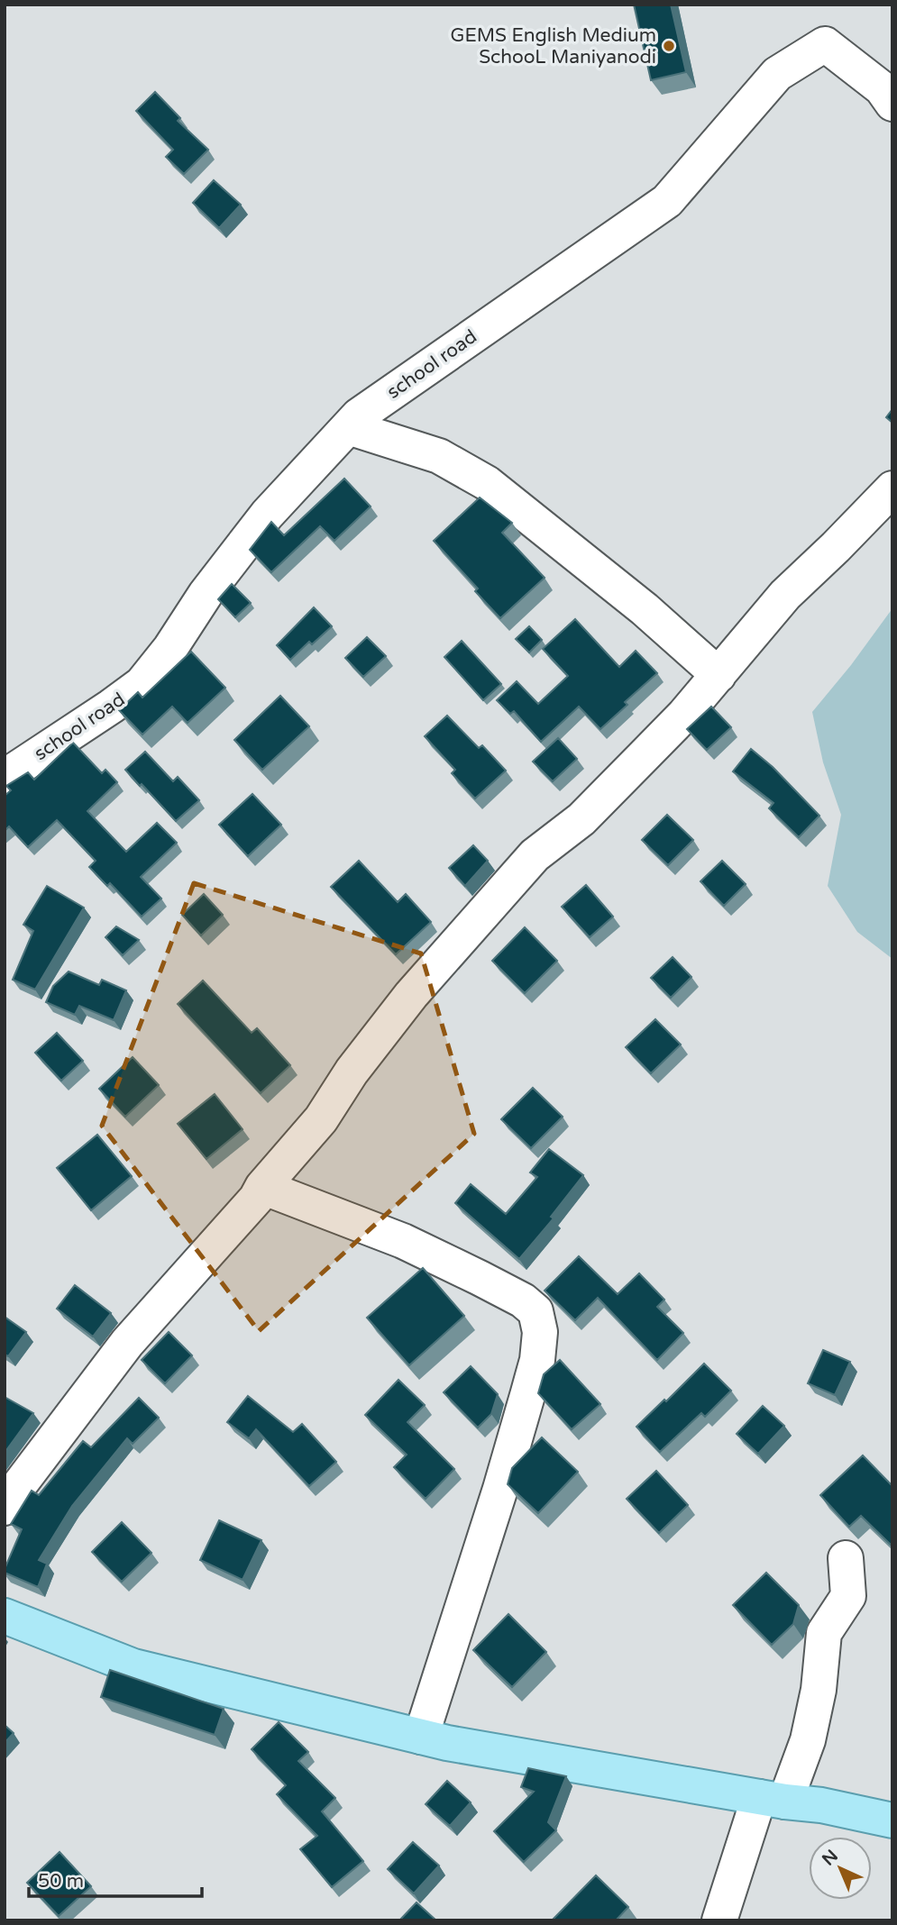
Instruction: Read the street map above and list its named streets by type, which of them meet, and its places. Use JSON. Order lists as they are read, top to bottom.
{
  "streets": {
    "street": ["school road"]
  },
  "places": ["GEMS English Medium SchooL Maniyanodi"],
  "scale_bar": "50 m",
  "north": "top left"
}
